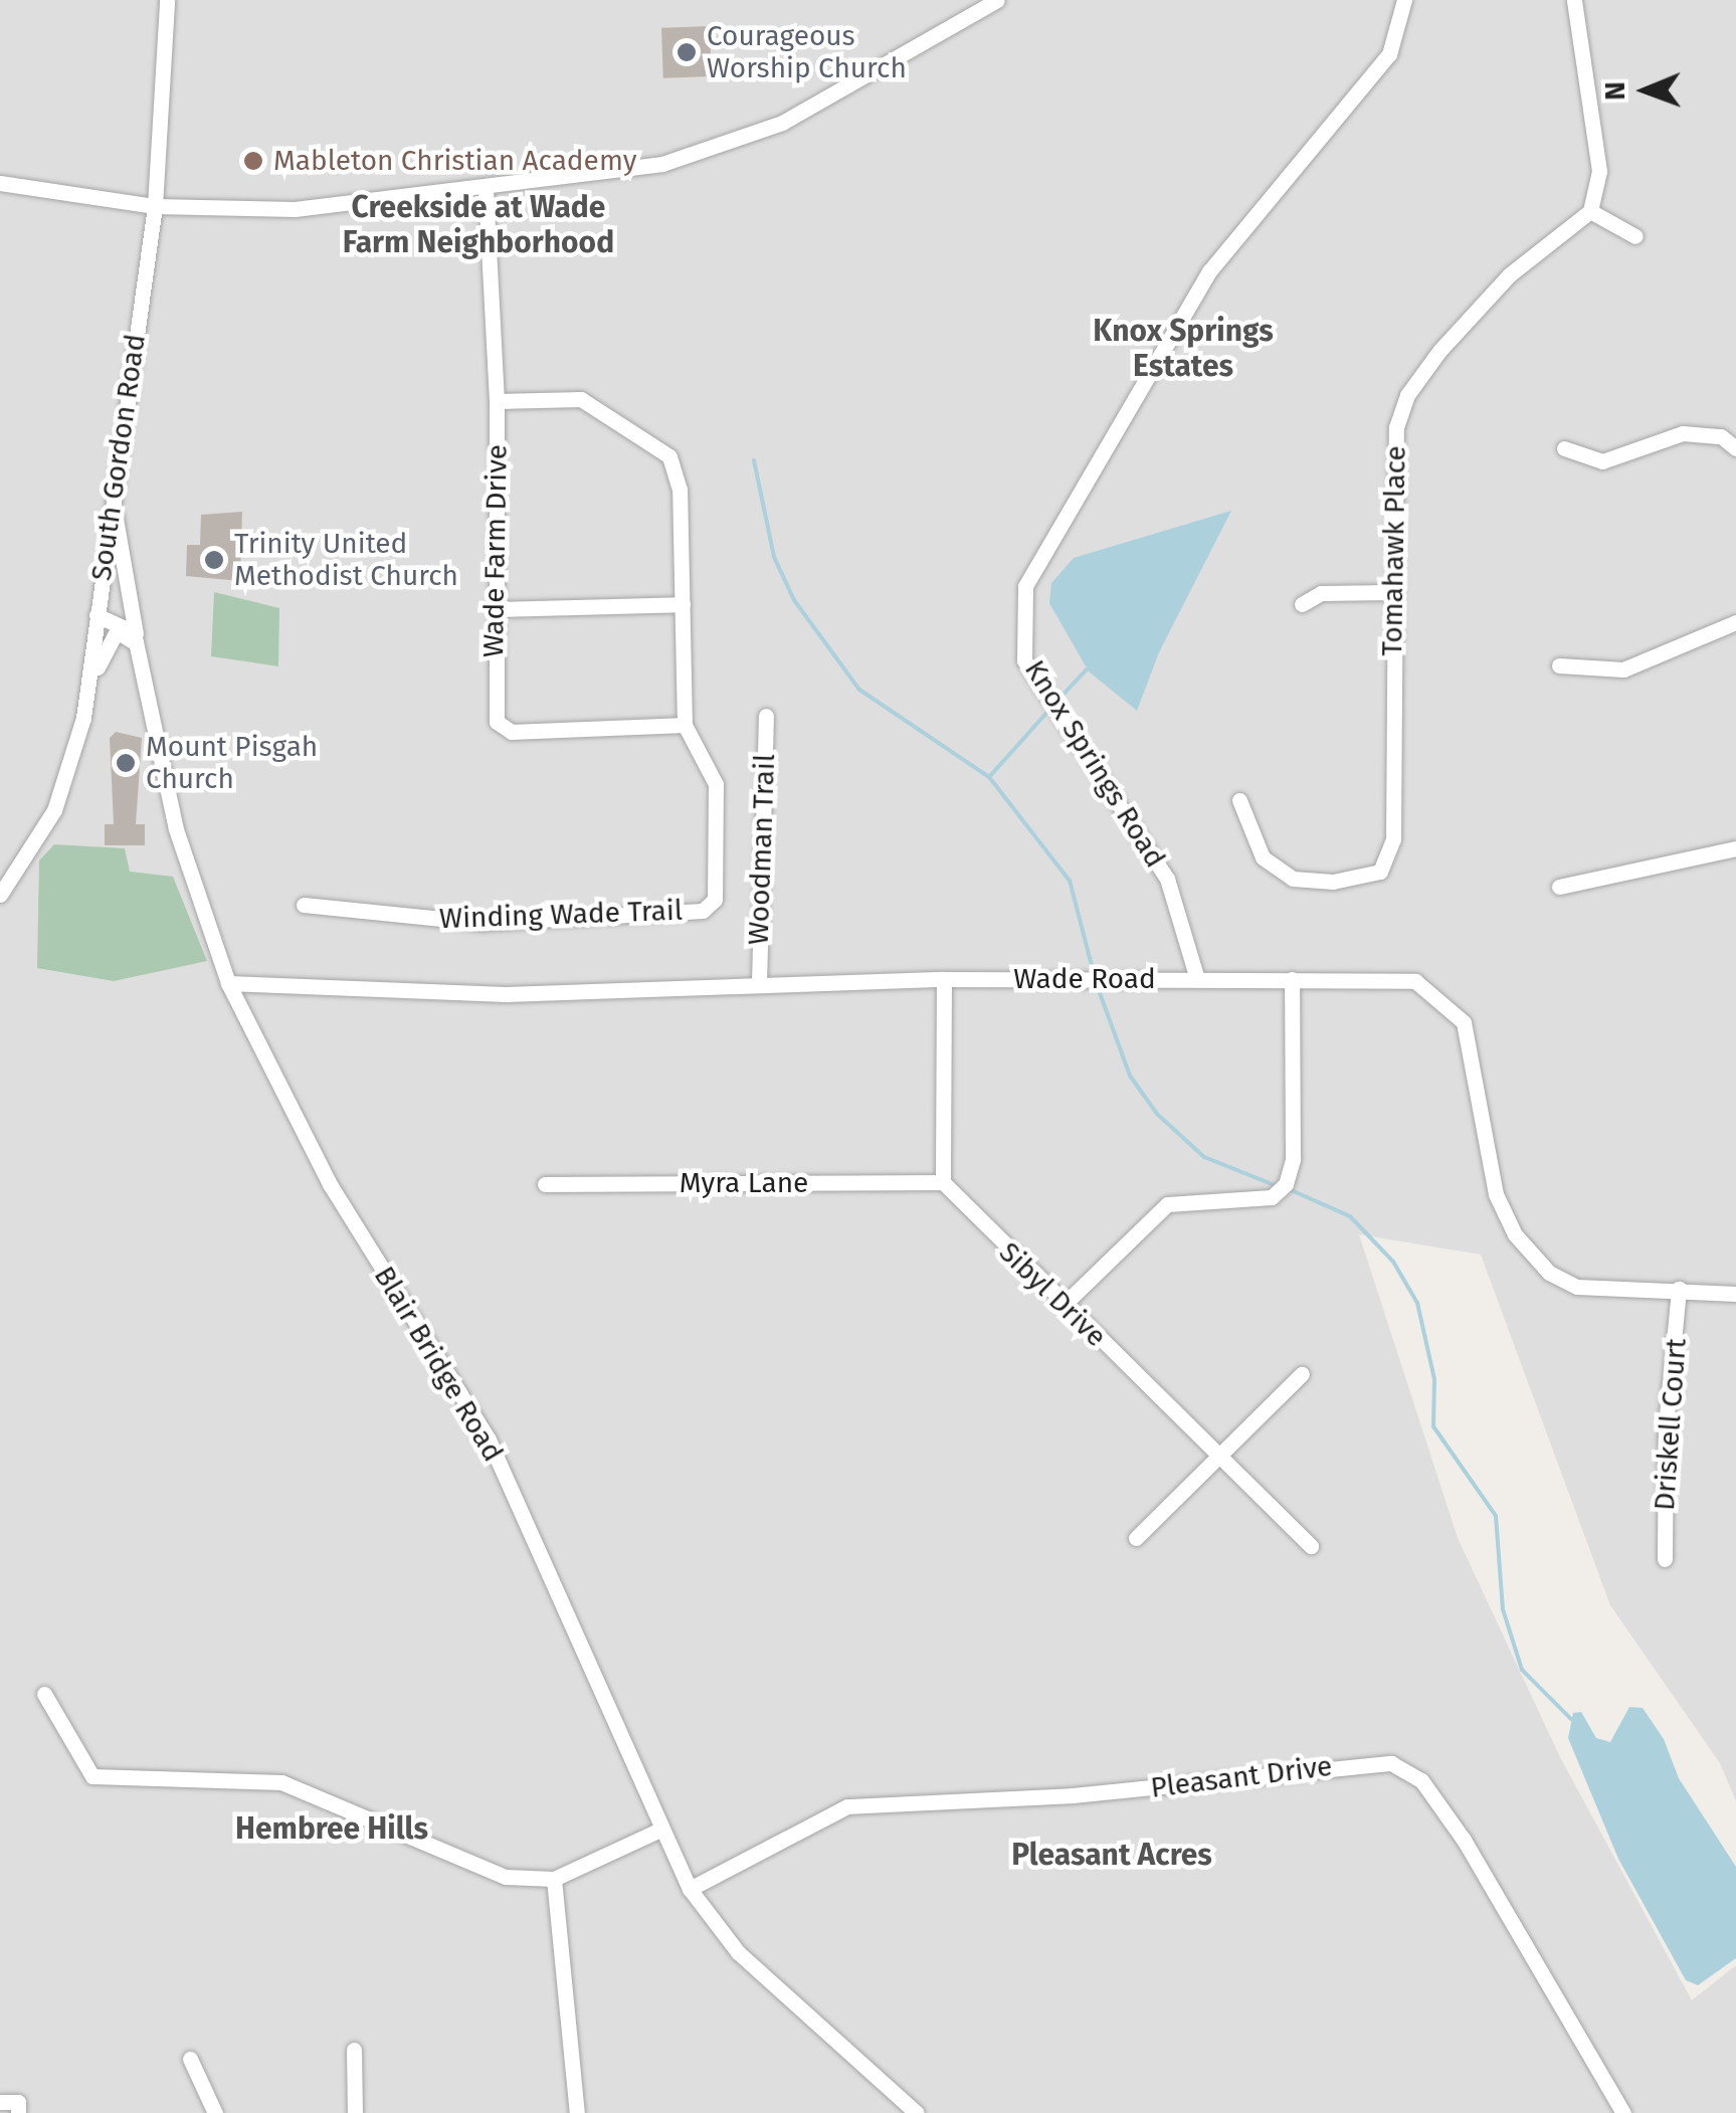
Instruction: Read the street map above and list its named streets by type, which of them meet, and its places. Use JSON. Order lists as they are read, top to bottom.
{
  "streets": {
    "street": [
      "South Gordon Road",
      "Wade Farm Drive",
      "Tomahawk Place",
      "Knox Springs Road",
      "Woodman Trail",
      "Winding Wade Trail",
      "Wade Road",
      "Myra Lane",
      "Sibyl Drive",
      "Blair Bridge Road",
      "Driskell Court",
      "Pleasant Drive"
    ]
  },
  "crossings": [
    ["South Gordon Road", "Blair Bridge Road"],
    ["Wade Farm Drive", "Winding Wade Trail"],
    ["Knox Springs Road", "Wade Road"],
    ["Woodman Trail", "Wade Road"],
    ["Wade Road", "Blair Bridge Road"],
    ["Wade Road", "Driskell Court"],
    ["Myra Lane", "Sibyl Drive"],
    ["Blair Bridge Road", "Pleasant Drive"]
  ],
  "districts": [
    "Creekside at Wade Farm Neighborhood",
    "Knox Springs Estates",
    "Hembree Hills",
    "Pleasant Acres"
  ],
  "places": [
    "Courageous Worship Church",
    "Mableton Christian Academy",
    "Trinity United Methodist Church",
    "Mount Pisgah Church"
  ],
  "north": "left"
}
